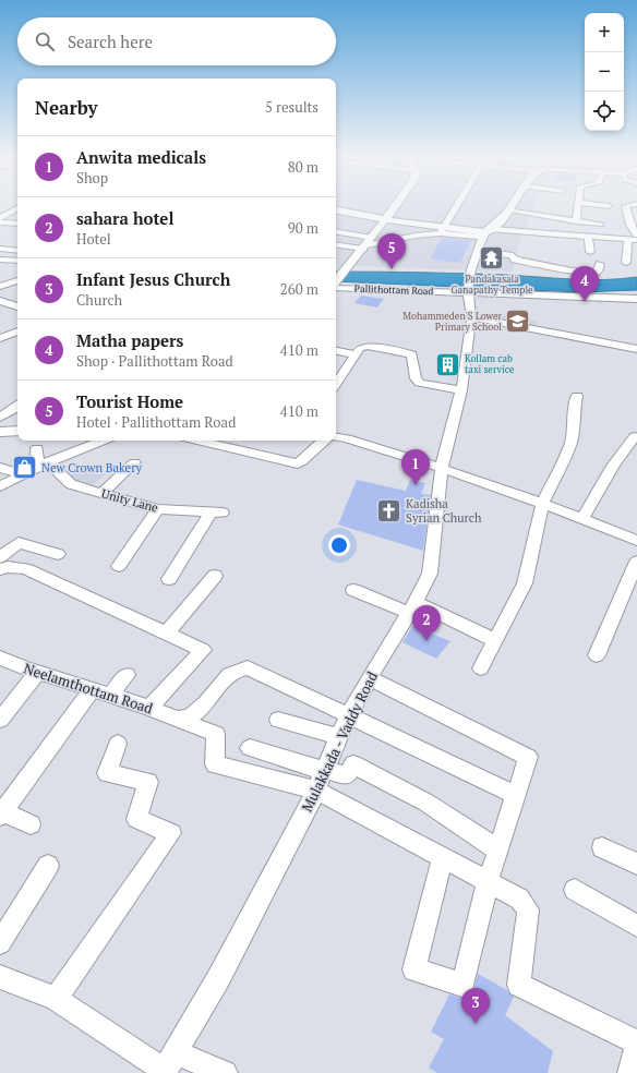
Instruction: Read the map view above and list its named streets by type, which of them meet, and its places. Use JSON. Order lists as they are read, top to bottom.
{
  "streets": {
    "street": [
      "Pallithottam Road",
      "Unity Lane",
      "Neelamthottam Road",
      "Mulakkada - Vaddy Road"
    ]
  },
  "crossings": [
    ["Pallithottam Road", "Mulakkada - Vaddy Road"],
    ["Neelamthottam Road", "Mulakkada - Vaddy Road"]
  ],
  "places": {
    "temple": ["Pandakasala Ganapathy Temple"],
    "school or university": ["Mohammeden'S Lower Primary School"],
    "building": ["Kollam cab taxi service"],
    "shop": ["New Crown Bakery"],
    "church": ["Kadisha Syrian Church"]
  },
  "page": {
    "map_buttons": ["+", "−"],
    "search": "Search here",
    "heading": ["Nearby", "5 results"],
    "list": [
      {
        "mark": "1",
        "name": "Anwita medicals",
        "note": "Shop",
        "value": "80 m"
      },
      {
        "mark": "2",
        "name": "sahara hotel",
        "note": "Hotel",
        "value": "90 m"
      },
      {
        "mark": "3",
        "name": "Infant Jesus Church",
        "note": "Church",
        "value": "260 m"
      },
      {
        "mark": "4",
        "name": "Matha papers",
        "note": "Shop · Pallithottam Road",
        "value": "410 m"
      },
      {
        "mark": "5",
        "name": "Tourist Home",
        "note": "Hotel · Pallithottam Road",
        "value": "410 m"
      }
    ],
    "pins": [
      "5",
      "4",
      "1",
      "2",
      "3"
    ]
  }
}
